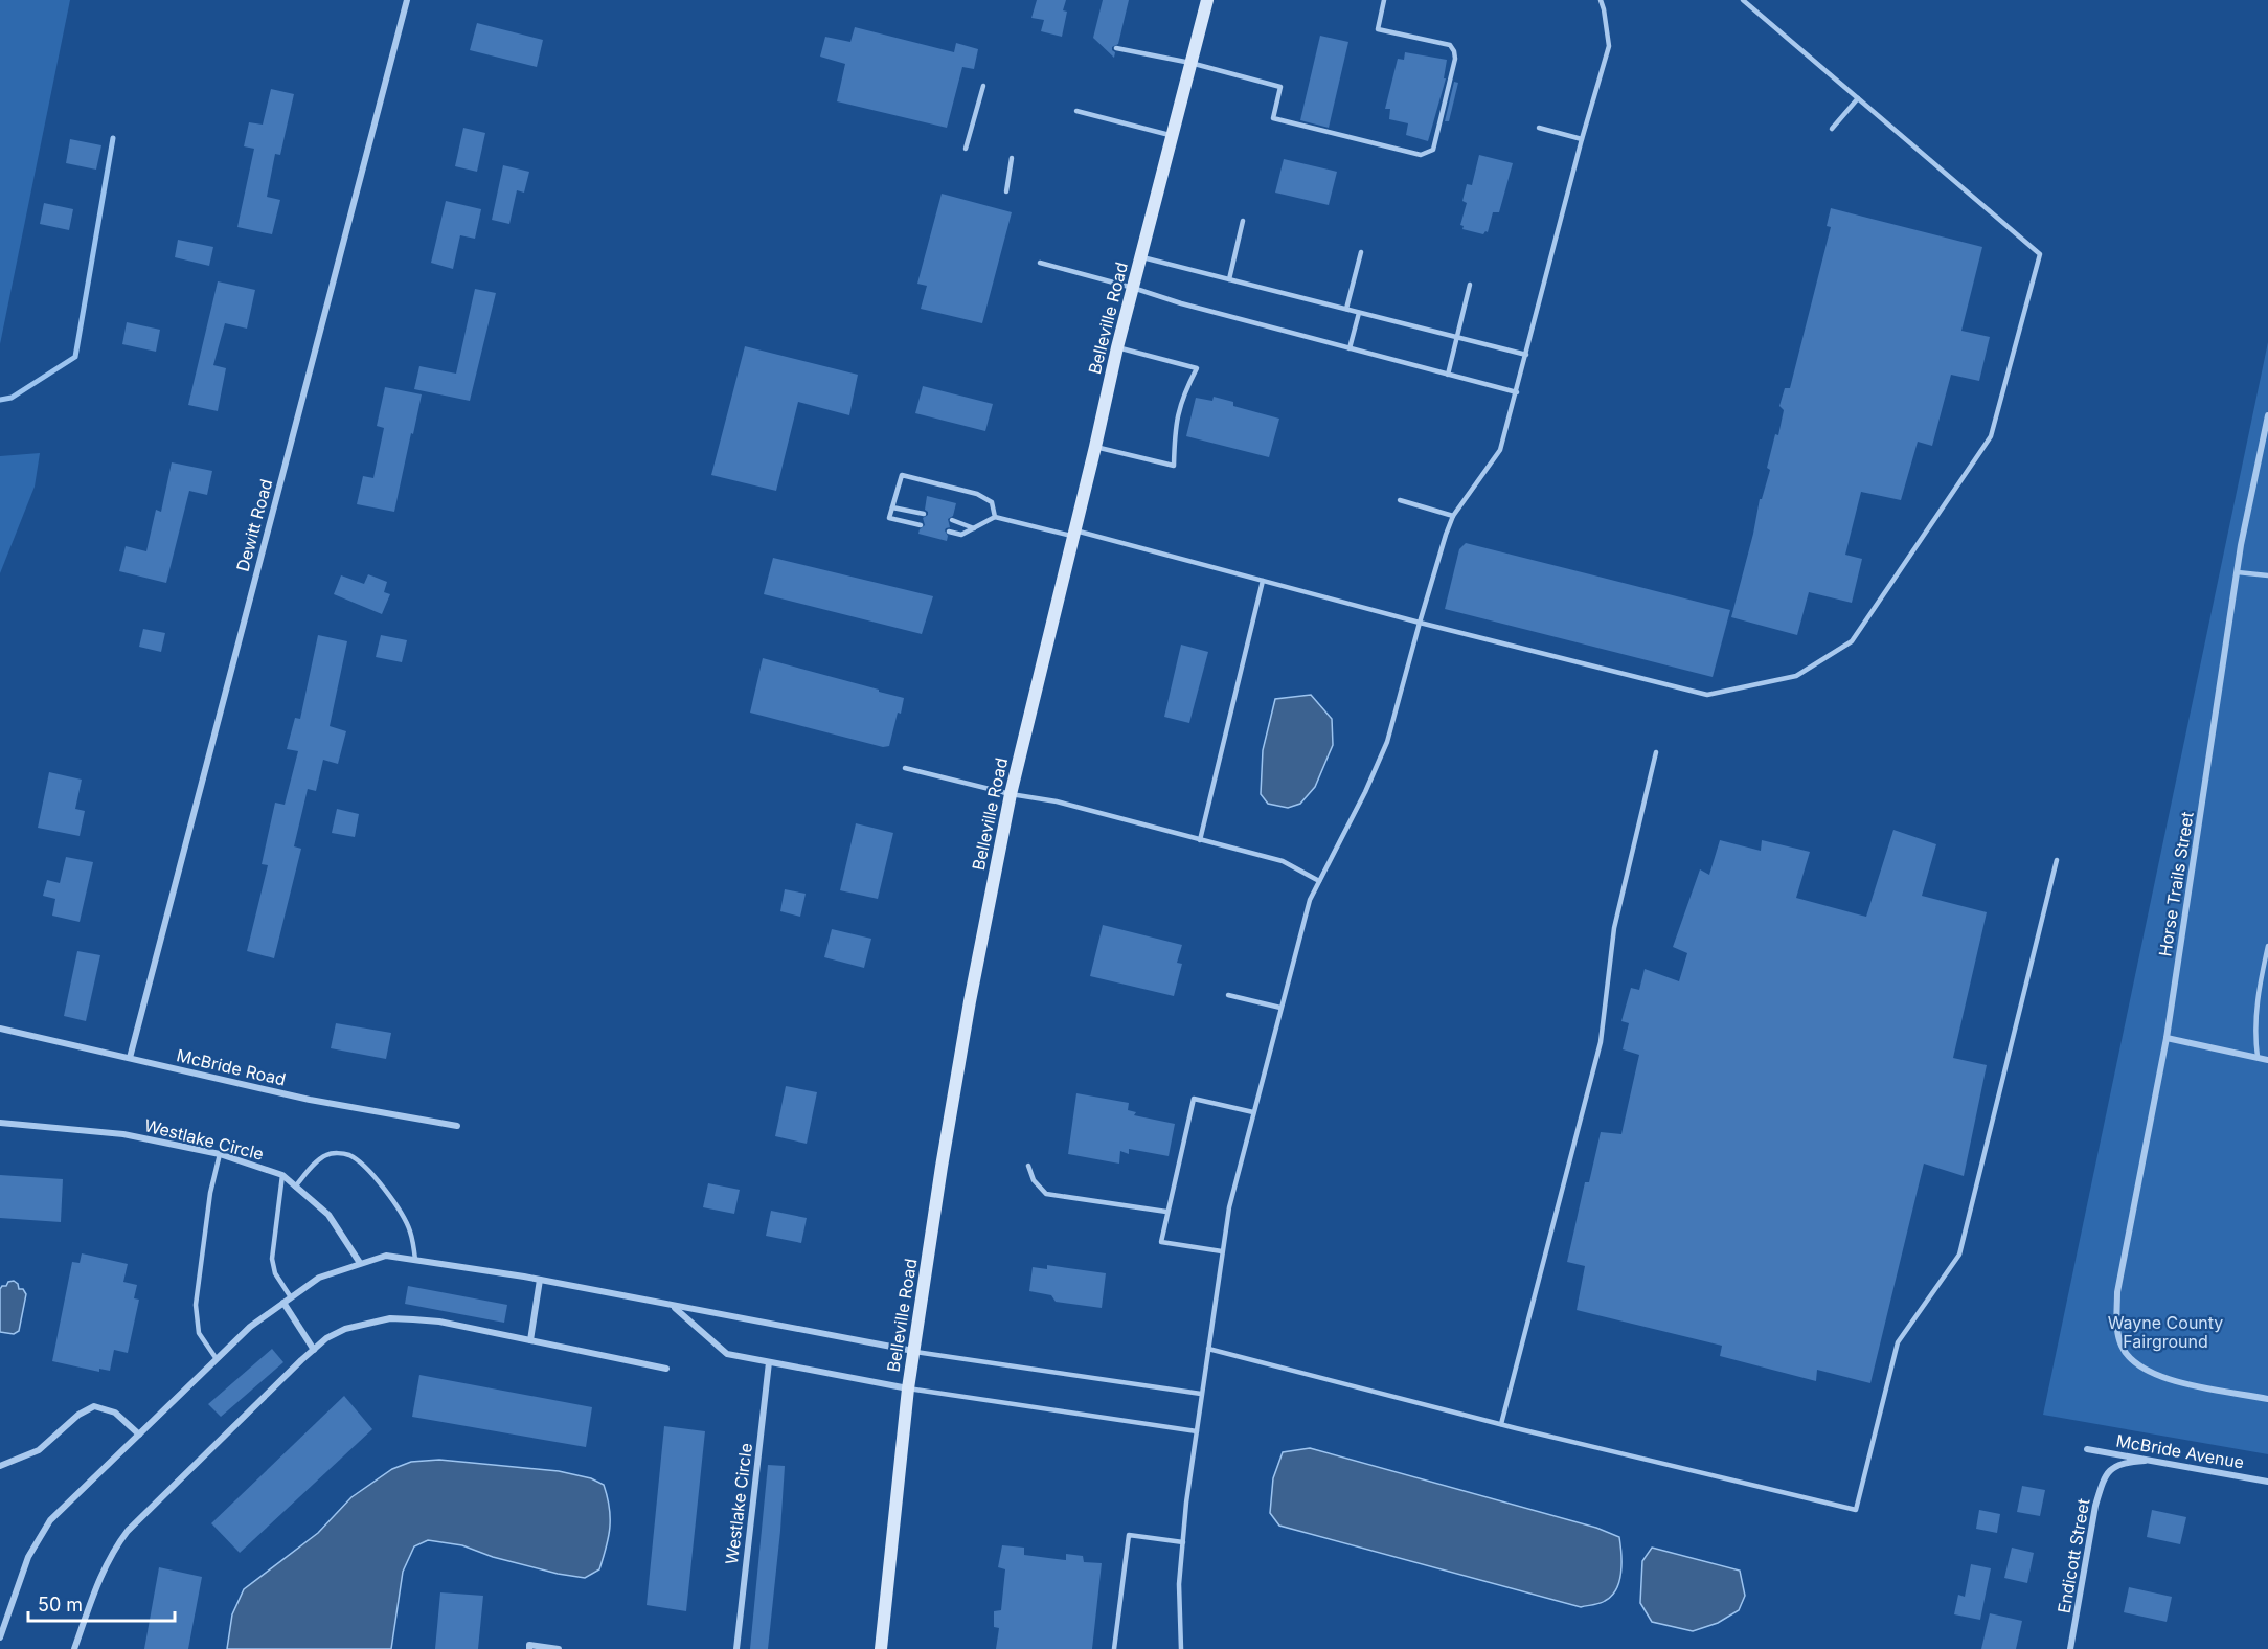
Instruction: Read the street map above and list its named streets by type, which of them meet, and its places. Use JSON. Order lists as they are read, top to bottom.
{
  "streets": {
    "main road": ["Belleville Road"],
    "street": [
      "Dewitt Road",
      "Horse Trails Street",
      "McBride Road",
      "Westlake Circle",
      "McBride Avenue",
      "Endicott Street"
    ]
  },
  "crossings": [
    ["Dewitt Road", "McBride Road"],
    ["McBride Avenue", "Endicott Street"]
  ],
  "parks": ["Wayne County Fairground"],
  "scale_bar": "50 m"
}
